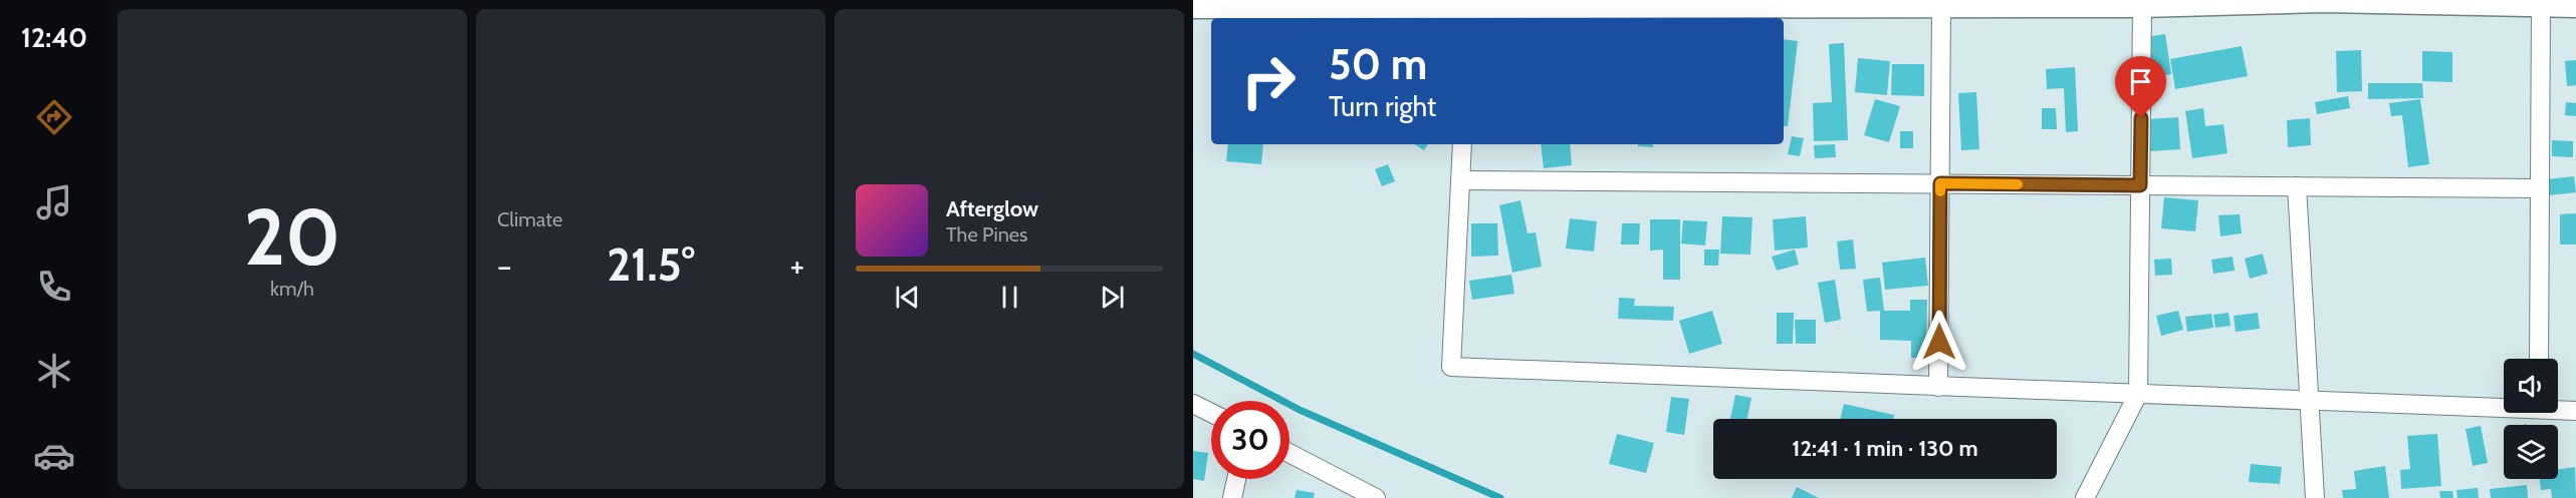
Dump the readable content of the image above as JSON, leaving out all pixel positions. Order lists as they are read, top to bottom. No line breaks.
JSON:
{"page":{"tabs":"12:40","tile":[["20","km/h"],"Climate"],"turn":["50 m","Turn right"],"song":["Afterglow","The Pines"],"heat":["−","21.5°","+"],"limit":"30","trip":"12:41 · 1 min · 130 m"}}
